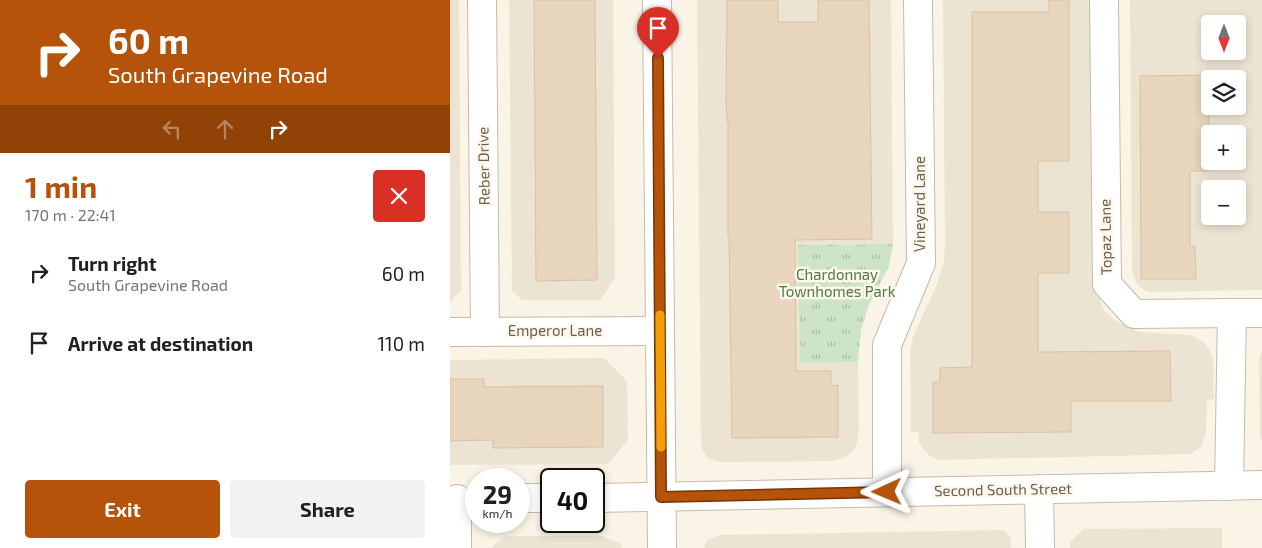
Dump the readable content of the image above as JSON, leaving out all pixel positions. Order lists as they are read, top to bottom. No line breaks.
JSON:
{"streets":{"street":["Reber Drive","Vineyard Lane","Topaz Lane","Emperor Lane","Second South Street"]},"crossings":[["Reber Drive","Emperor Lane"],["Vineyard Lane","Second South Street"]],"parks":["Chardonnay Townhomes Park"],"north":"bottom","page":{"turn":["60 m","South Grapevine Road"],"map_buttons":["+","−"],"heading":["1 min","170 m · 22:41"],"list":[{"name":"Turn right","note":"South Grapevine Road","value":"60 m"},{"name":"Arrive at destination","value":"110 m"}],"speed":"29 km/h","limit":"40","buttons":["Exit","Share"]}}
